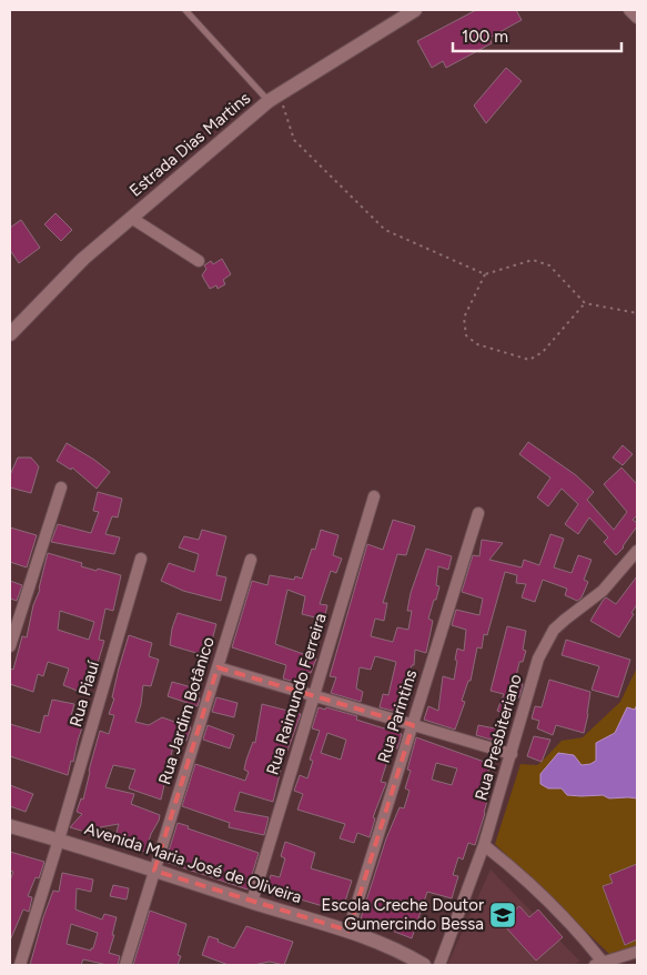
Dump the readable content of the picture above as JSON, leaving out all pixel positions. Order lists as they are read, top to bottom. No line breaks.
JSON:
{"streets":{"street":["Estrada Dias Martins","Rua Piauí","Rua Raimundo Ferreira","Rua Jardim Botânico","Rua Parintins","Rua Presbiteriano","Avenida Maria José de Oliveira"]},"crossings":[["Rua Piauí","Avenida Maria José de Oliveira"],["Rua Raimundo Ferreira","Avenida Maria José de Oliveira"],["Rua Jardim Botânico","Avenida Maria José de Oliveira"],["Rua Parintins","Avenida Maria José de Oliveira"]],"places":{"school or university":["Escola Creche Doutor Gumercindo Bessa"]},"scale_bar":"100 m"}
